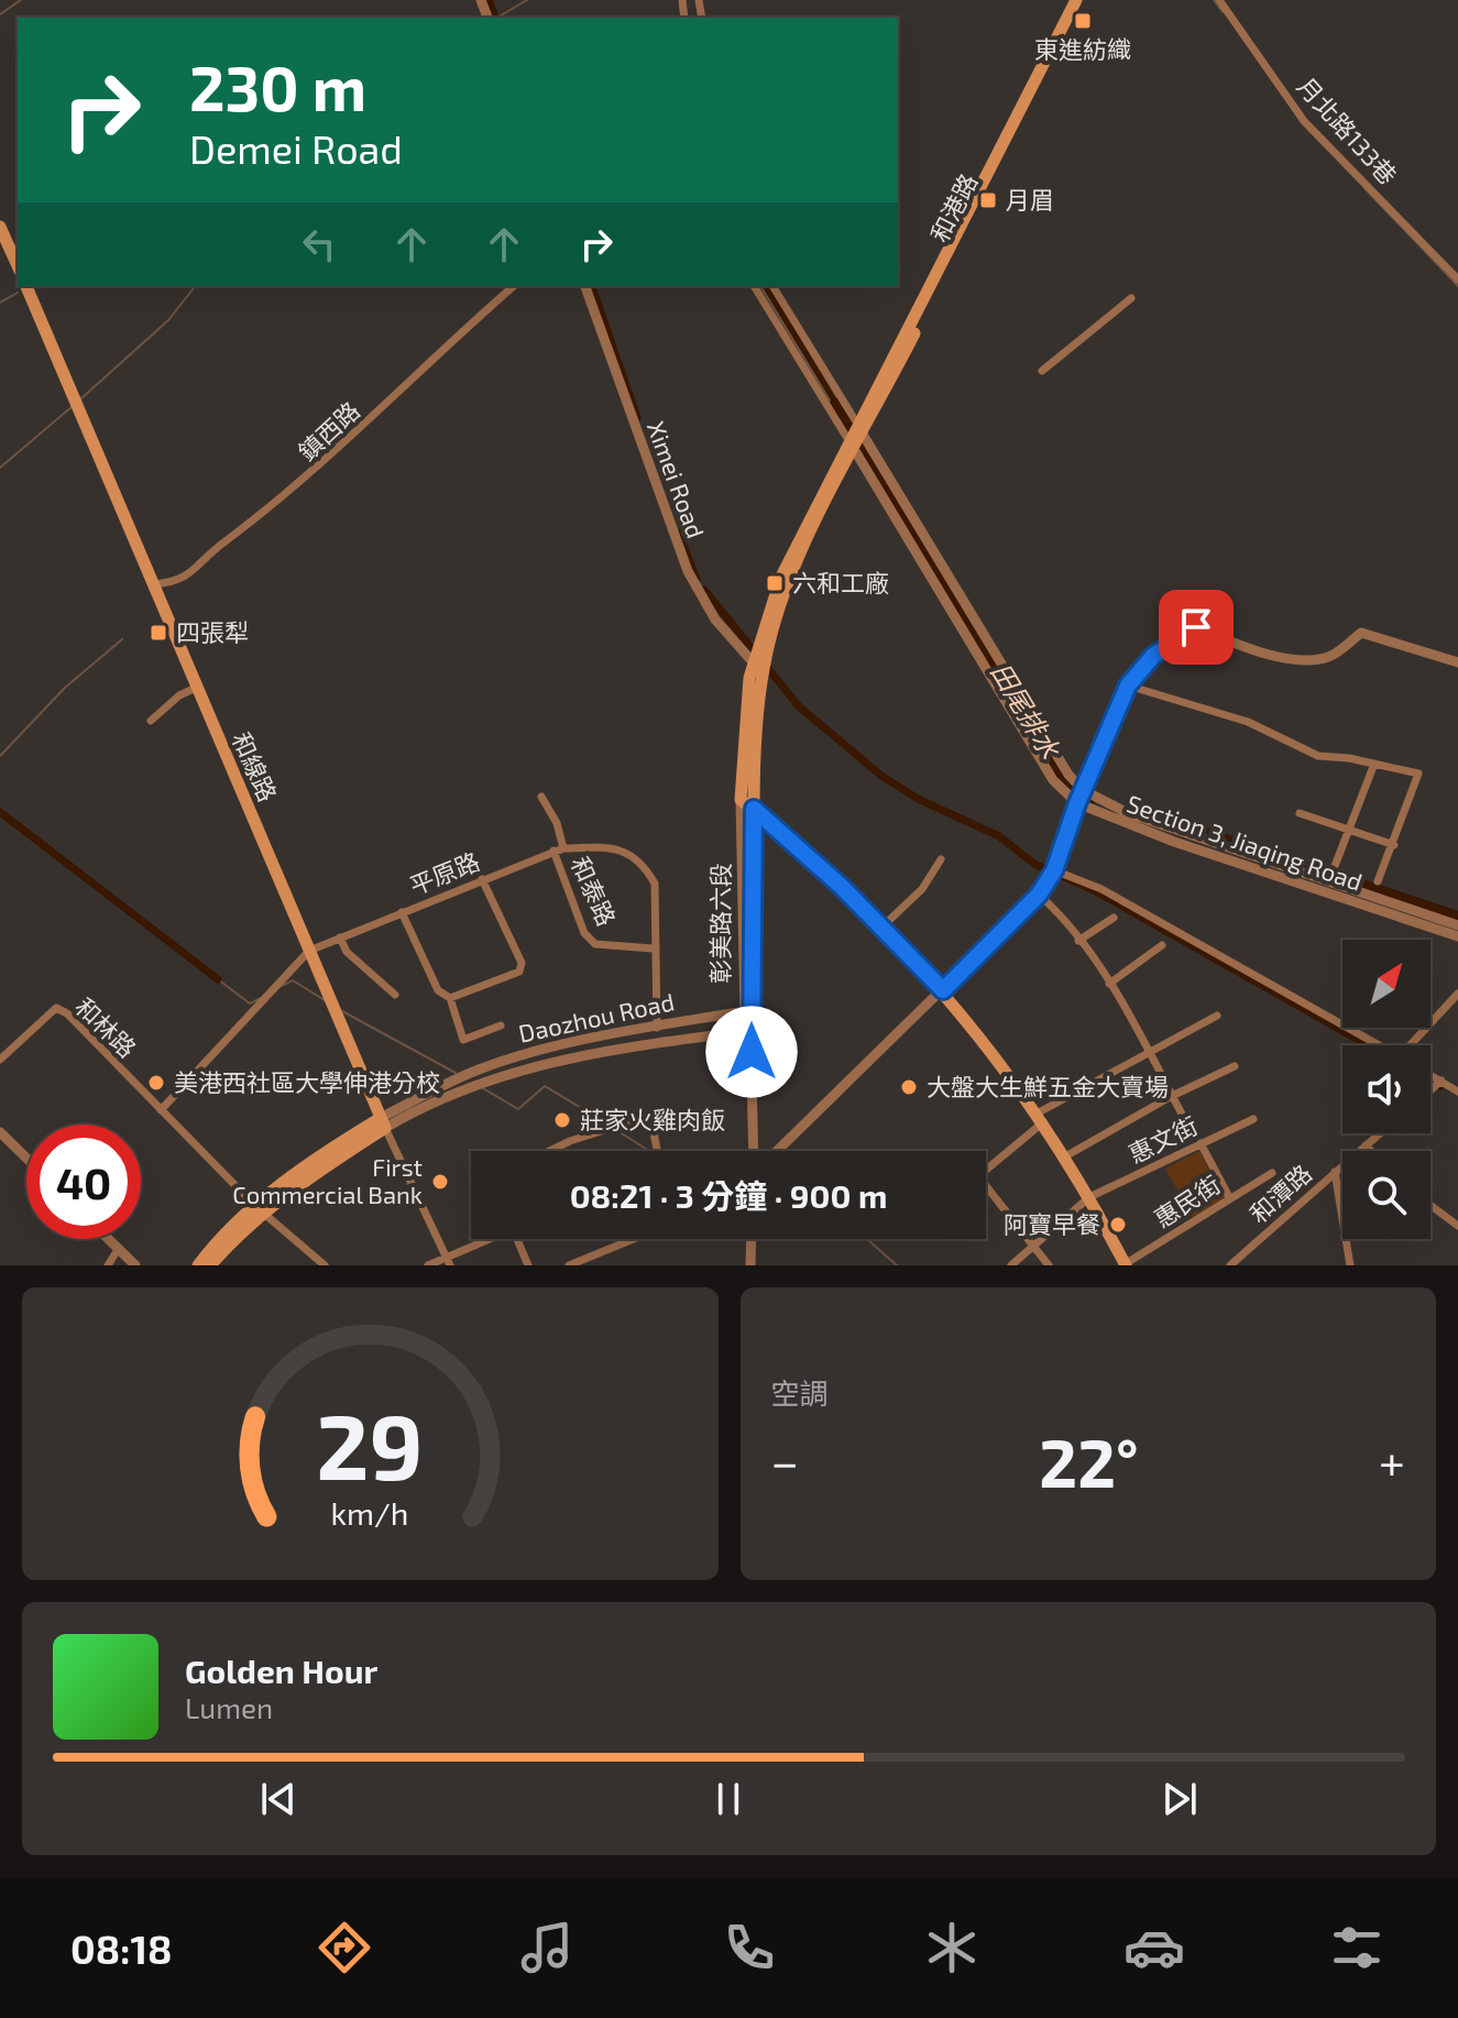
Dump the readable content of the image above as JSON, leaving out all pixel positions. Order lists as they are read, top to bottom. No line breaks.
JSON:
{"streets":{"main road":["和港路","和線路","彰美路六段","Daozhou Road"],"street":["月北路133巷","鎮西路","Ximei Road","Section 3, Jiaqing Road","平原路","和泰路","和林路","惠文街","和潭路","惠民街"]},"crossings":[["和港路","Ximei Road"],["和港路","Section 3, Jiaqing Road"],["和港路","彰美路六段"],["鎮西路","和線路"],["Ximei Road","彰美路六段"],["和線路","平原路"],["和線路","Daozhou Road"],["平原路","和泰路"],["平原路","Daozhou Road"],["平原路","和林路"],["彰美路六段","Daozhou Road"],["Daozhou Road","和林路"]],"water":["田尾排水"],"places":{"transit":["東進紡織","月眉","六和工廠","四張犁"],"other":["美港西社區大學伸港分校","大盤大生鮮五金大賣場","莊家火雞肉飯","First Commercial Bank","阿寶早餐"]},"north":"top right","page":{"turn":["230 m","Demei Road"],"limit":"40","trip":"08:21 · 3 分鐘 · 900 m","tile":"空調","heat":["−","22°","+"],"song":["Golden Hour","Lumen"],"tabs":"08:18","gauge":["29","km/h"]}}
